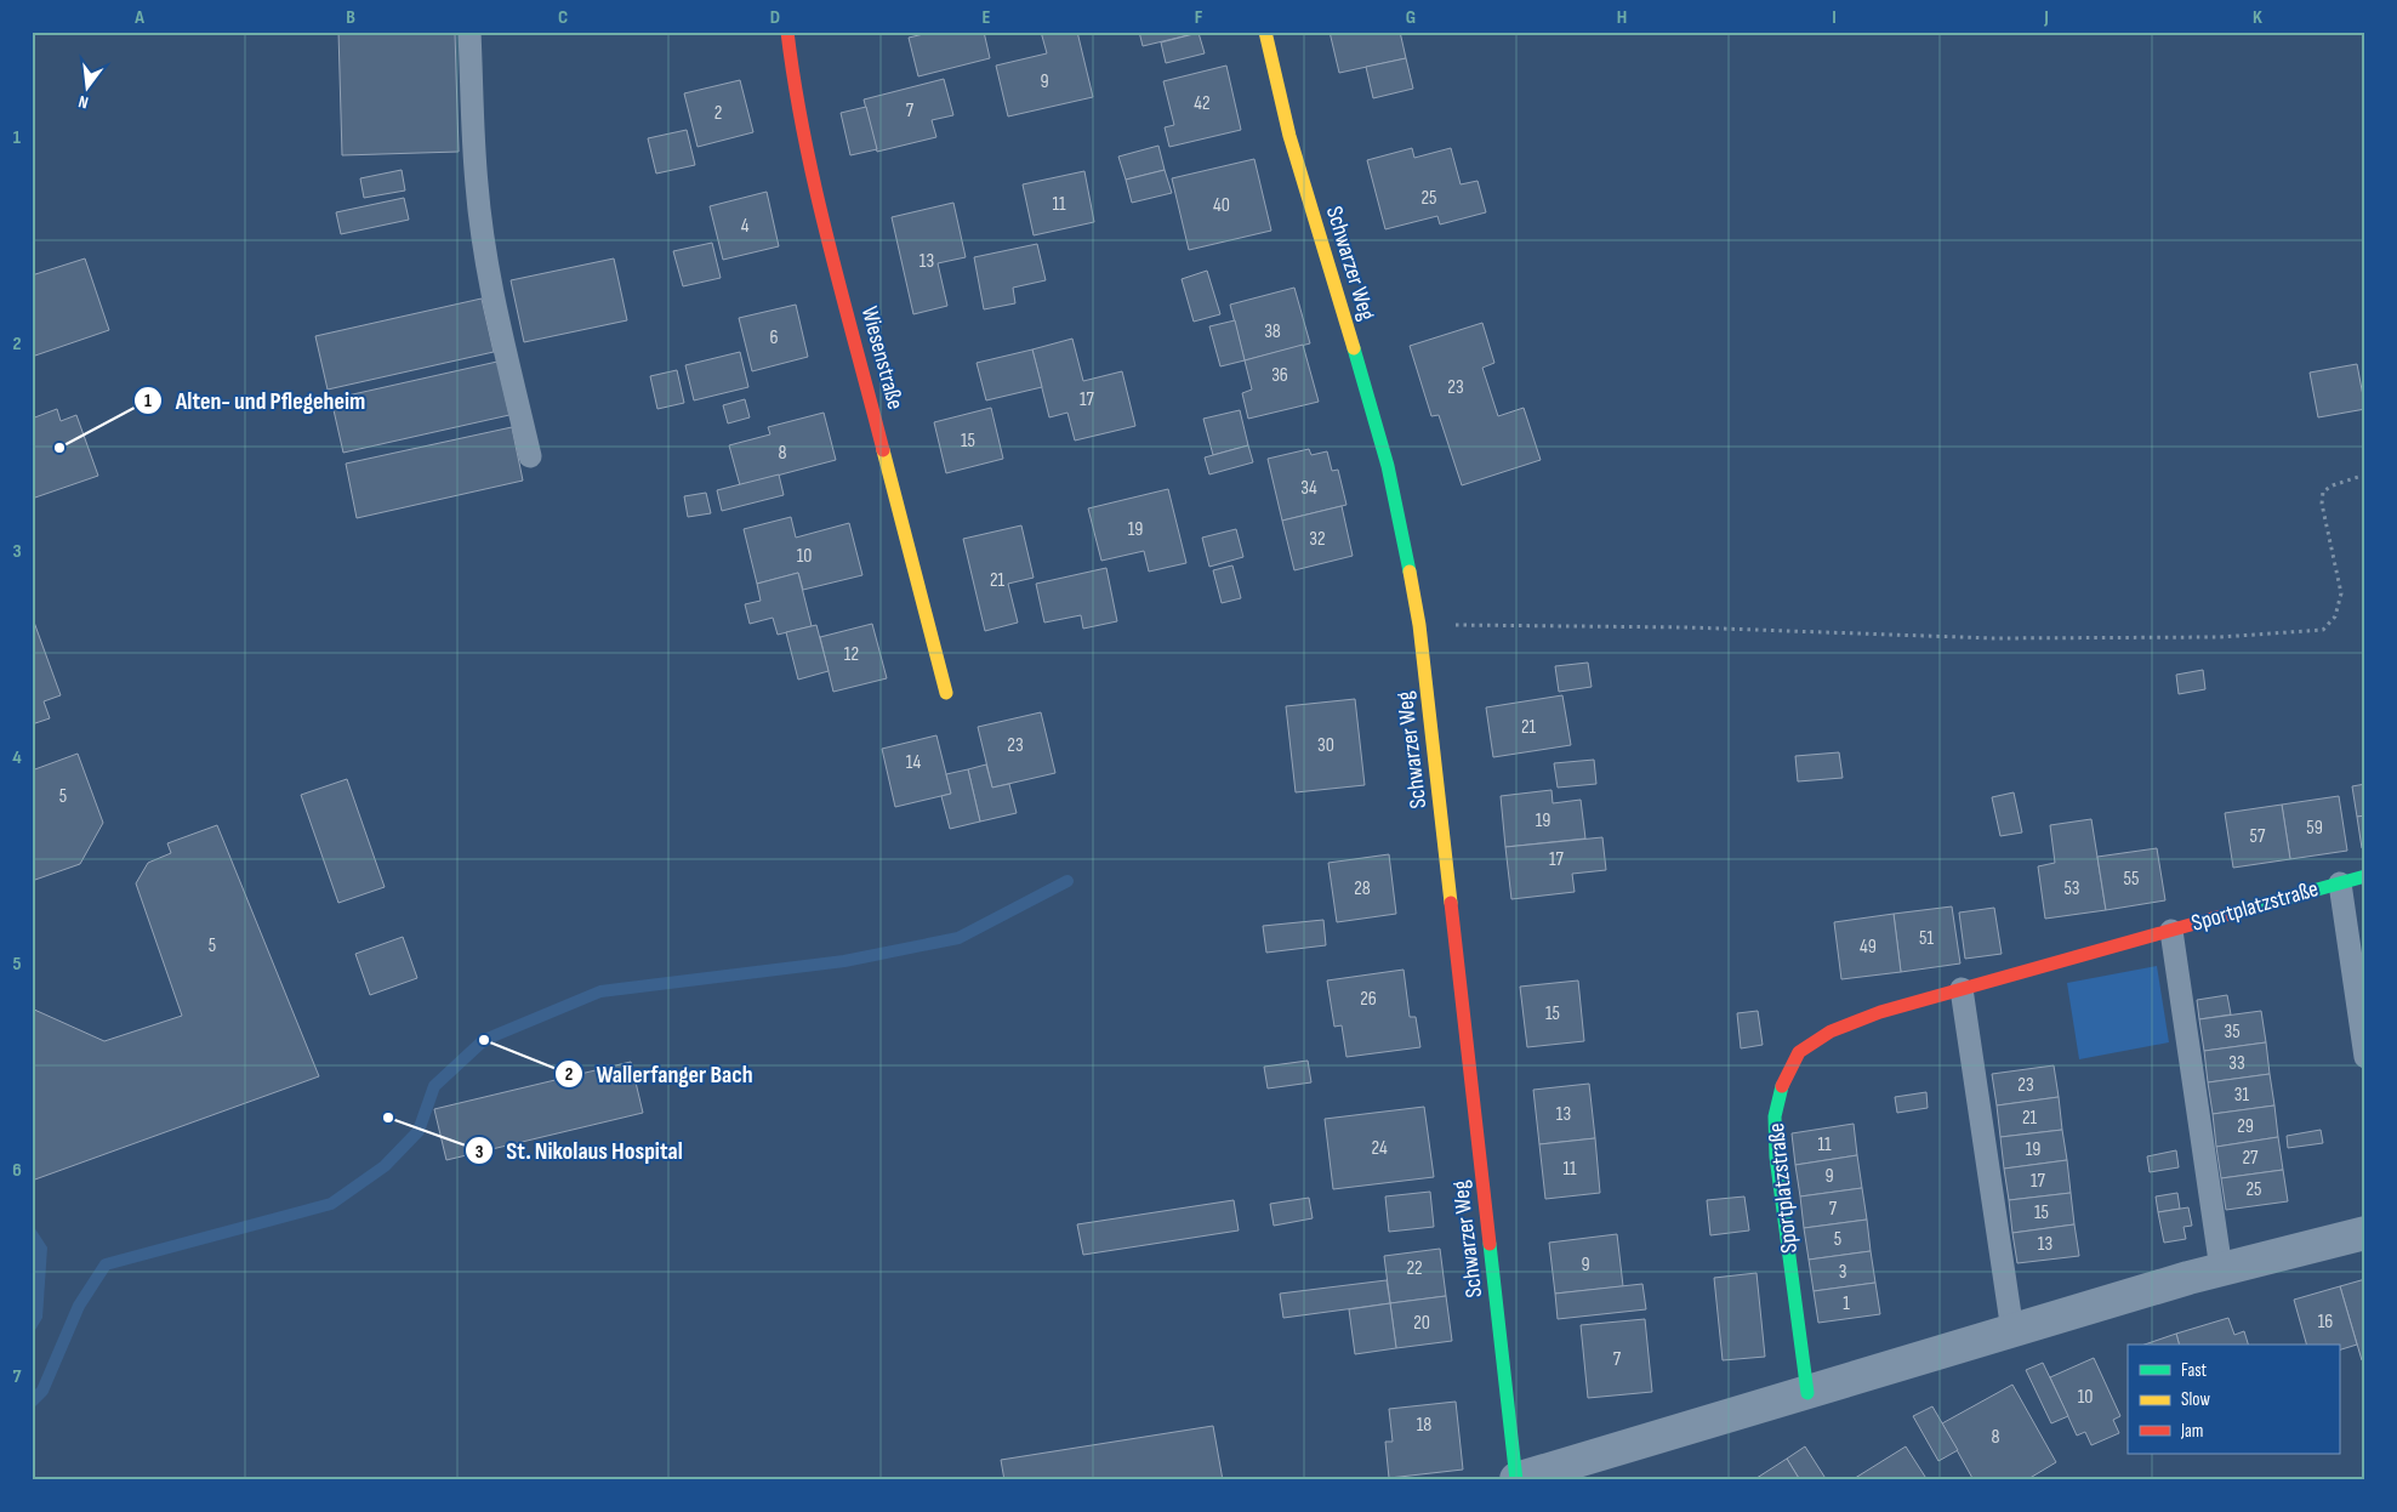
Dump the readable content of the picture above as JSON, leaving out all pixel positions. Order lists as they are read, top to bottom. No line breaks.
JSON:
{"streets":{"street":["Schwarzer Weg","Wiesenstraße","Sportplatzstraße"]},"places":["Alten- und Pflegeheim","Wallerfanger Bach","St. Nikolaus Hospital"],"house_numbers":["9","42","7","2","25","11","40","4","13","38","6","36","23","17","15","8","34","19","32","10","21","12","21","23","30","14","5","19","59","57","17","55","28","53","51","5","49","26","15","35","33","23","31","13","21","29","11","24","19","27","11","9","17","25","7","15","5","13","9","22","3","1","16","20","7","10","18","8"],"legend":["Fast","Slow","Jam"],"north":"bottom","grid":{"columns":["A","B","C","D","E","F","G","H","I","J","K"],"rows":["1","2","3","4","5","6","7"]}}
